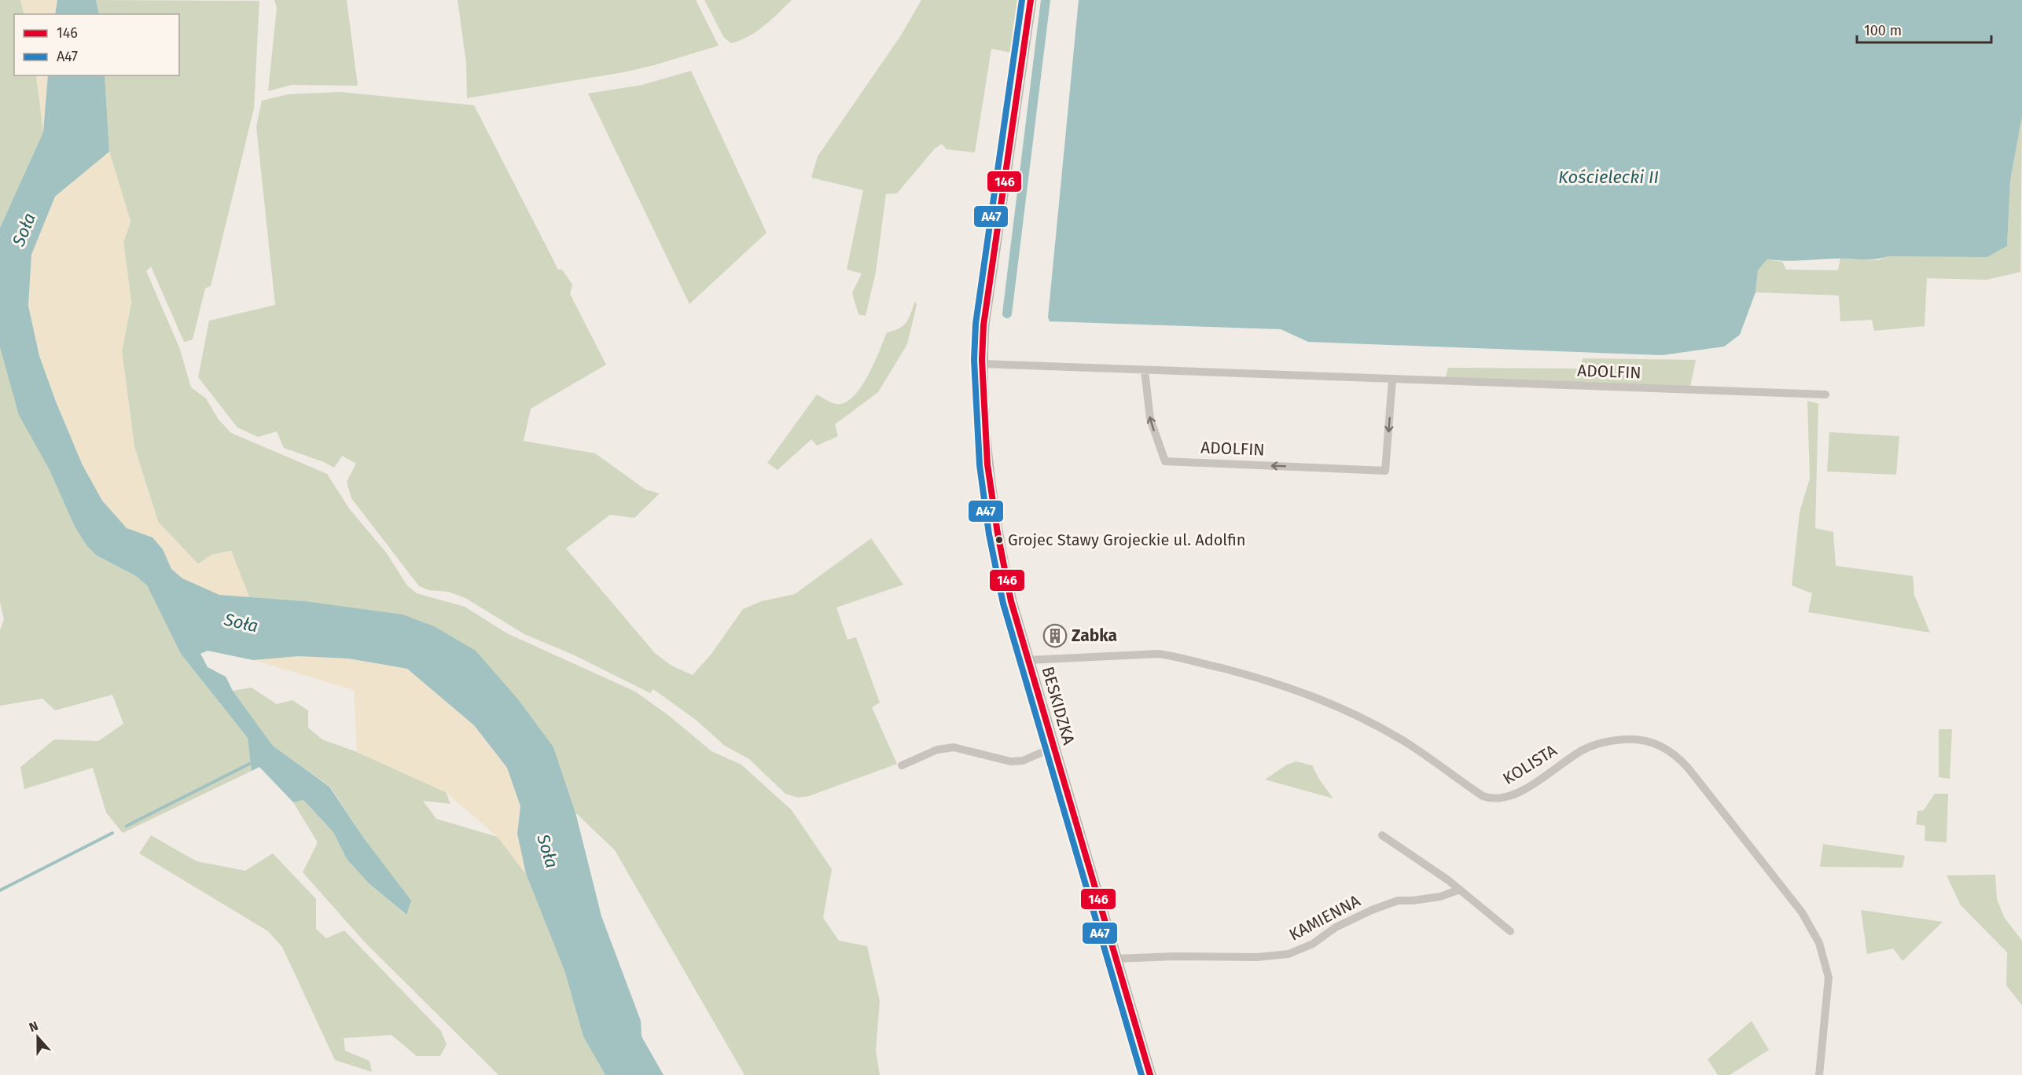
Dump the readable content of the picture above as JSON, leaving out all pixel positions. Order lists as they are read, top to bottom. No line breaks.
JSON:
{"streets":{"main road":["BESKIDZKA"],"street":["ADOLFIN","KOLISTA","KAMIENNA"]},"crossings":[["ADOLFIN","BESKIDZKA"],["BESKIDZKA","KOLISTA"],["BESKIDZKA","KAMIENNA"]],"water":["Kościelecki II","Soła"],"places":{"other":["Grojec Stawy Grojeckie ul. Adolfin"],"building":["Zabka"]},"lines":["transit line 146","transit line A47"],"legend":["146","A47"],"scale_bar":"100 m","north":"top"}
